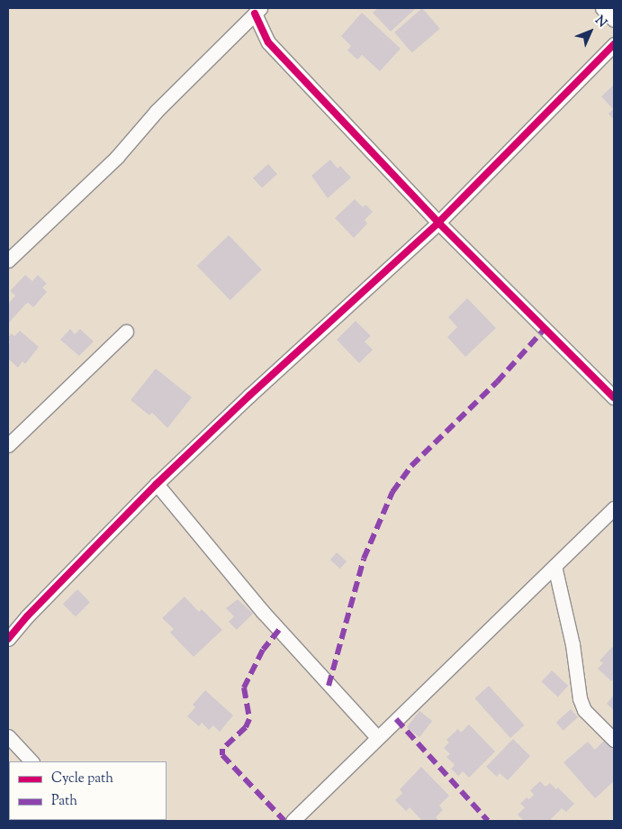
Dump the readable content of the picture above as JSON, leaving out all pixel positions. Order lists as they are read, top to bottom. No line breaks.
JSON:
{"legend":["Cycle path","Path"],"north":"top right"}
